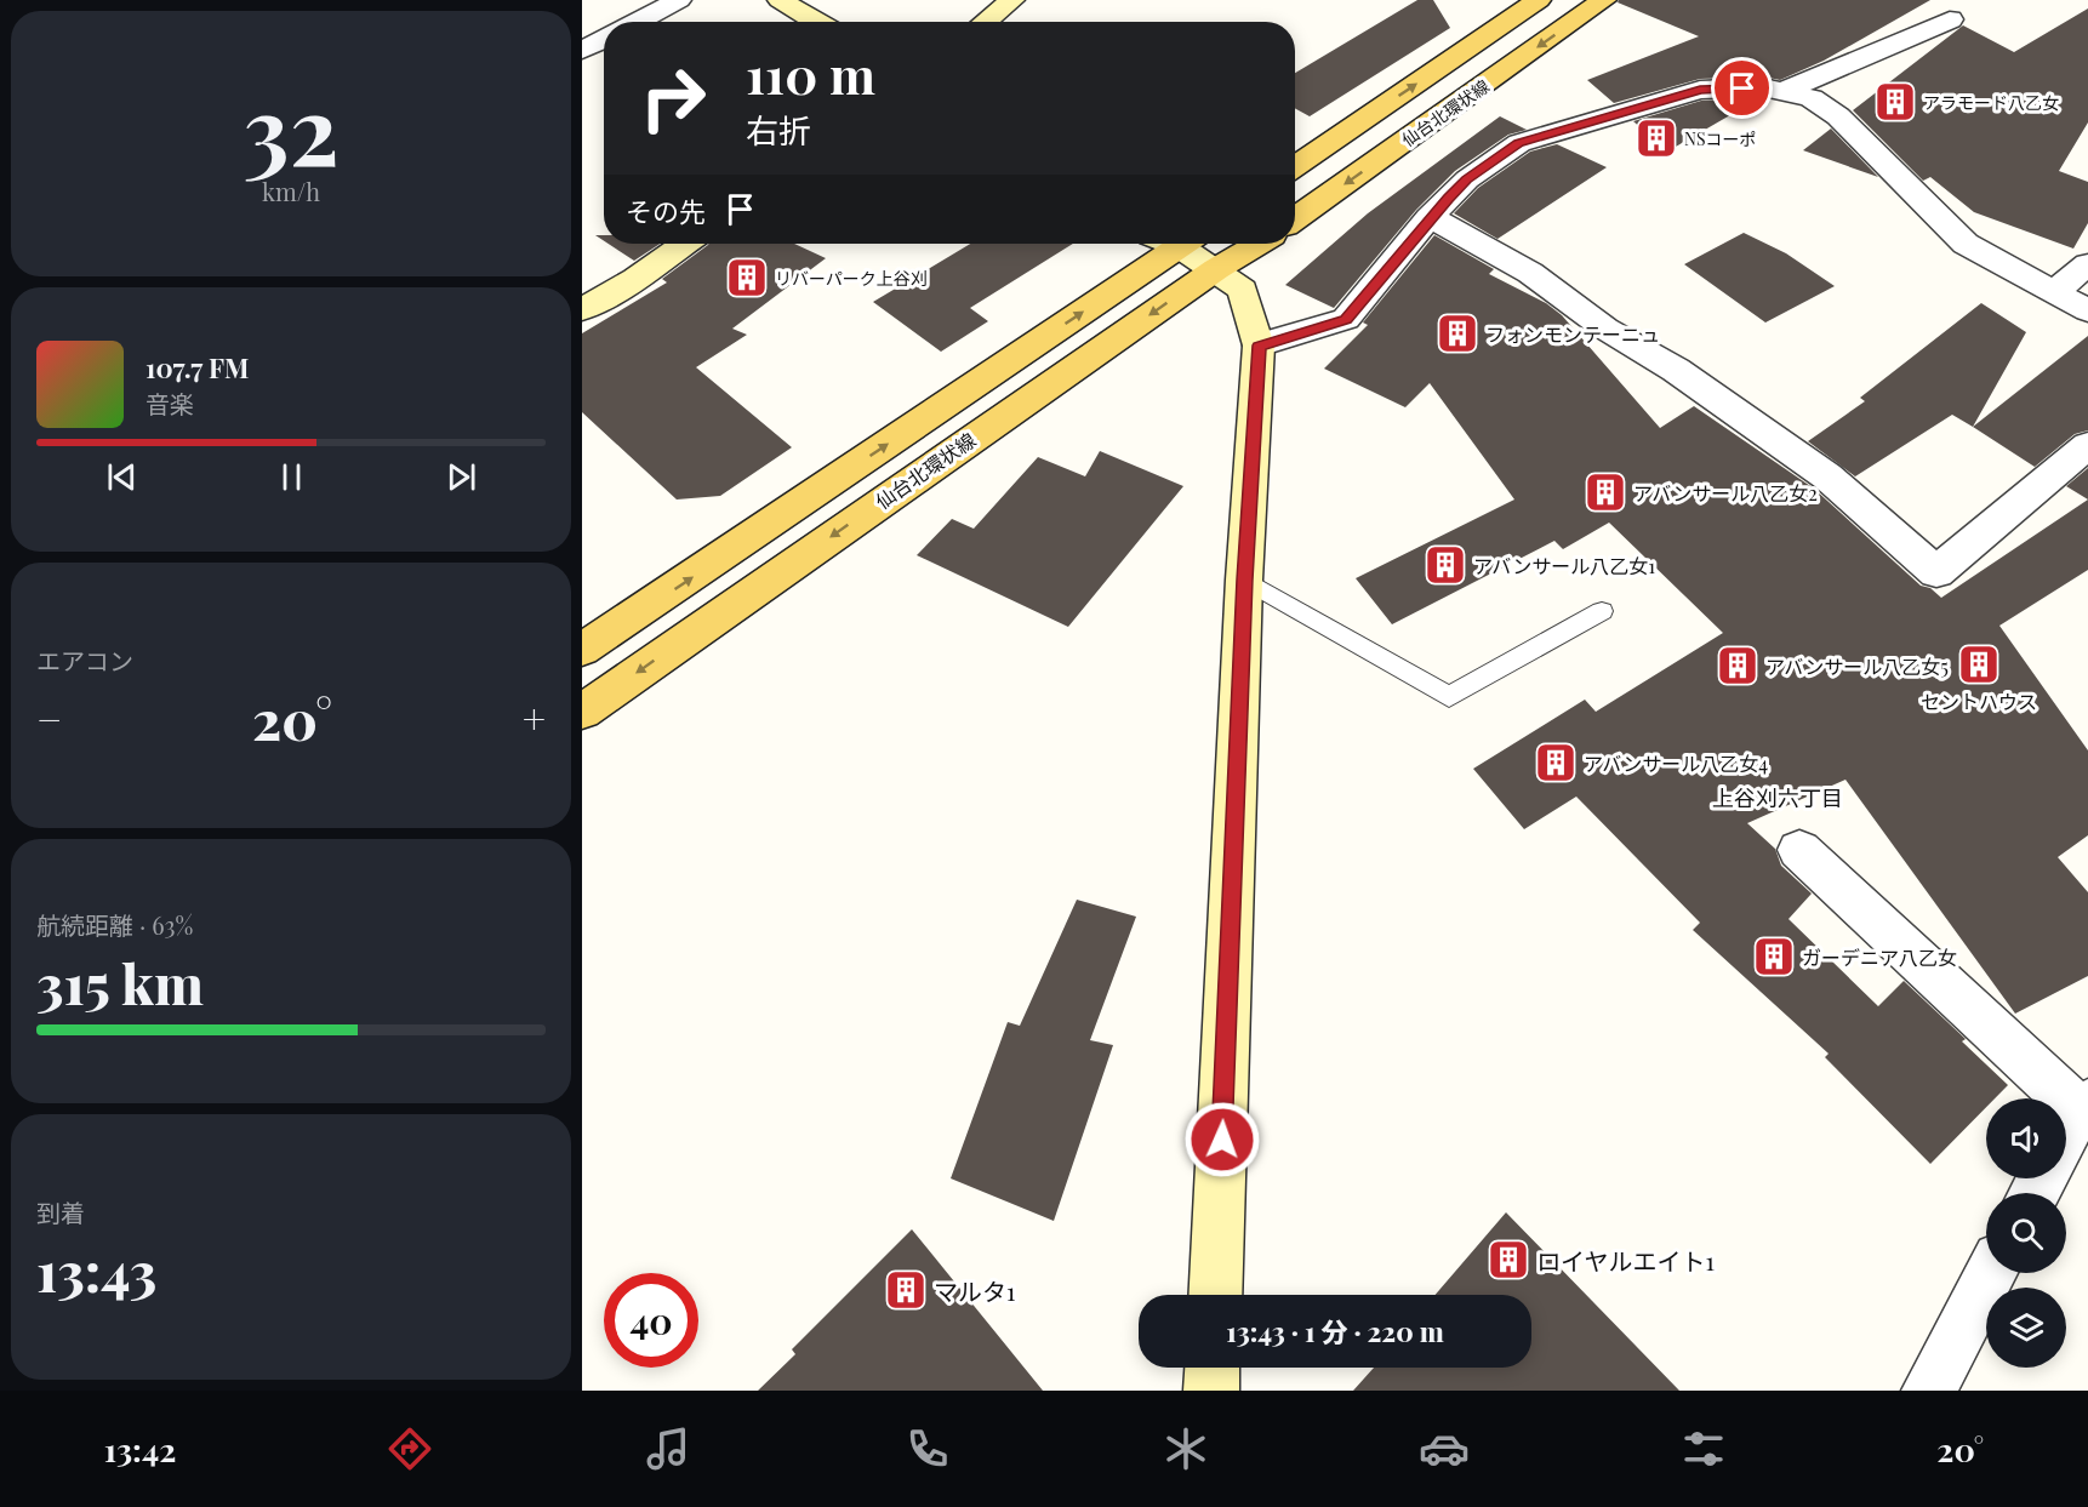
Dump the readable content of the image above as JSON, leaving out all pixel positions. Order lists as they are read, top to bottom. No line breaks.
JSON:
{"streets":{"main road":["仙台北環状線"]},"districts":["上谷刈六丁目"],"places":{"building":["アラモード八乙女","NSコーポ","リバーパーク上谷刈","フォンモンテーニュ","アバンサール八乙女2","アバンサール八乙女1","セントハウス","アバンサール八乙女5","アバンサール八乙女4","ガーデニア八乙女","ロイヤルエイト1","マルタ1"]},"page":{"tile":[["32","km/h"],"エアコン",["航続距離 · 63%","315 km"],["到着","13:43"]],"turn":["110 m","右折"],"then":"その先","song":["107.7 FM","音楽"],"heat":["−","20°","+"],"limit":"40","trip":"13:43 · 1 分 · 220 m","tabs":["13:42","20°"]}}
